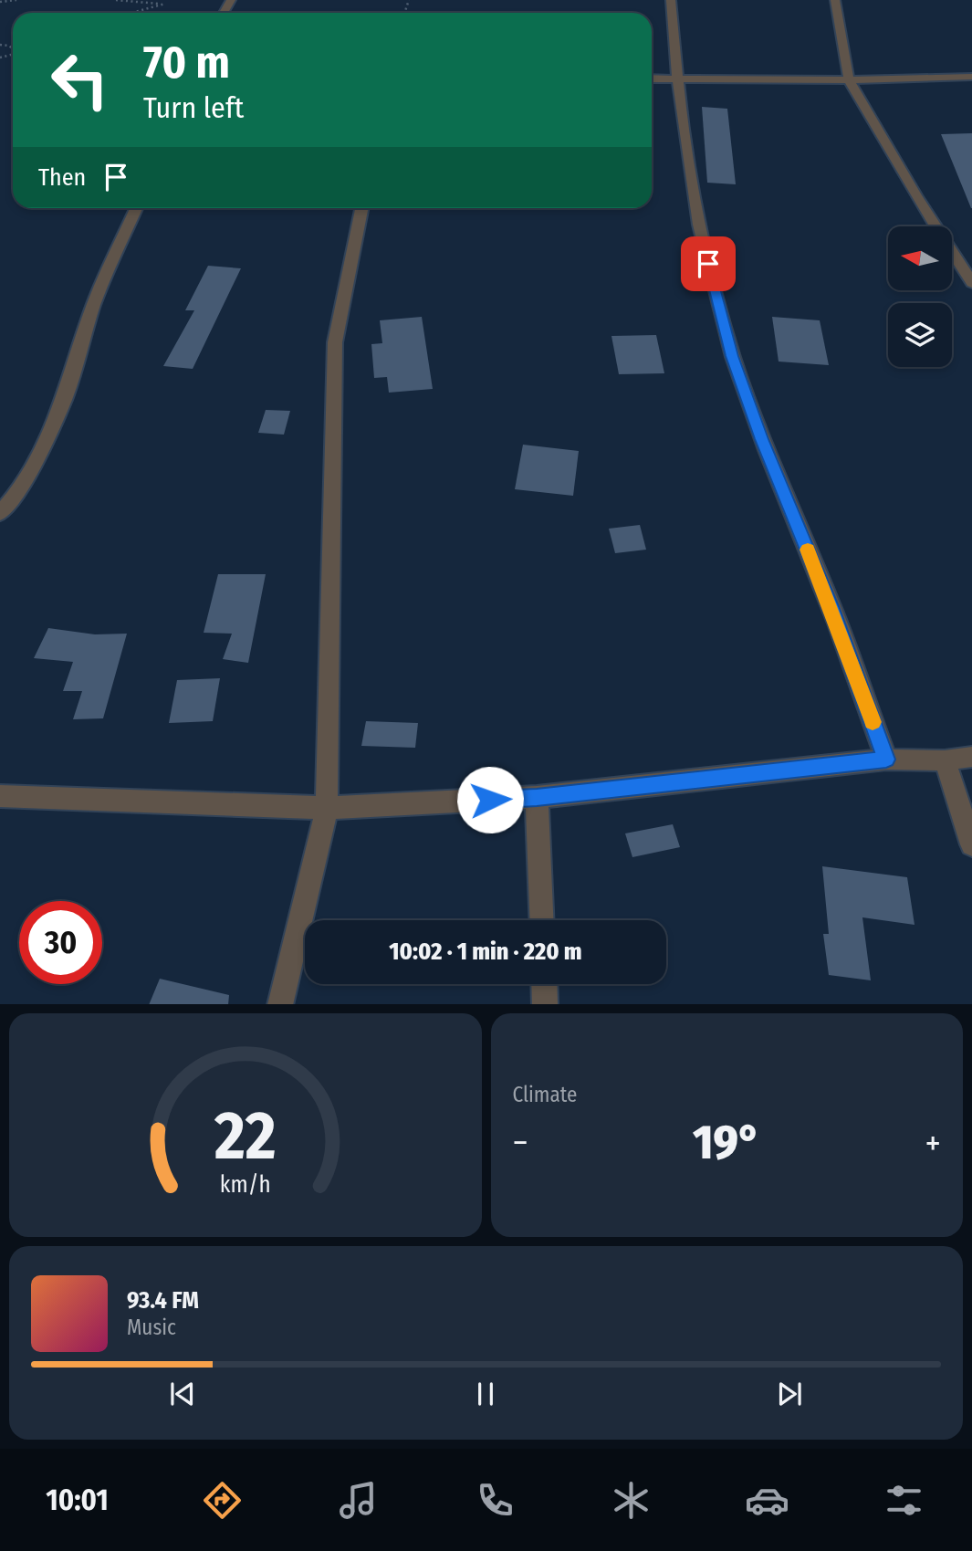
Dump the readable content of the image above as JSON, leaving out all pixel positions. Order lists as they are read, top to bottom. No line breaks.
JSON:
{"north":"left","page":{"turn":["70 m","Turn left"],"then":"Then","limit":"30","trip":"10:02 · 1 min · 220 m","tile":"Climate","heat":["−","19°","+"],"song":["93.4 FM","Music"],"tabs":"10:01","gauge":["22","km/h"]}}
